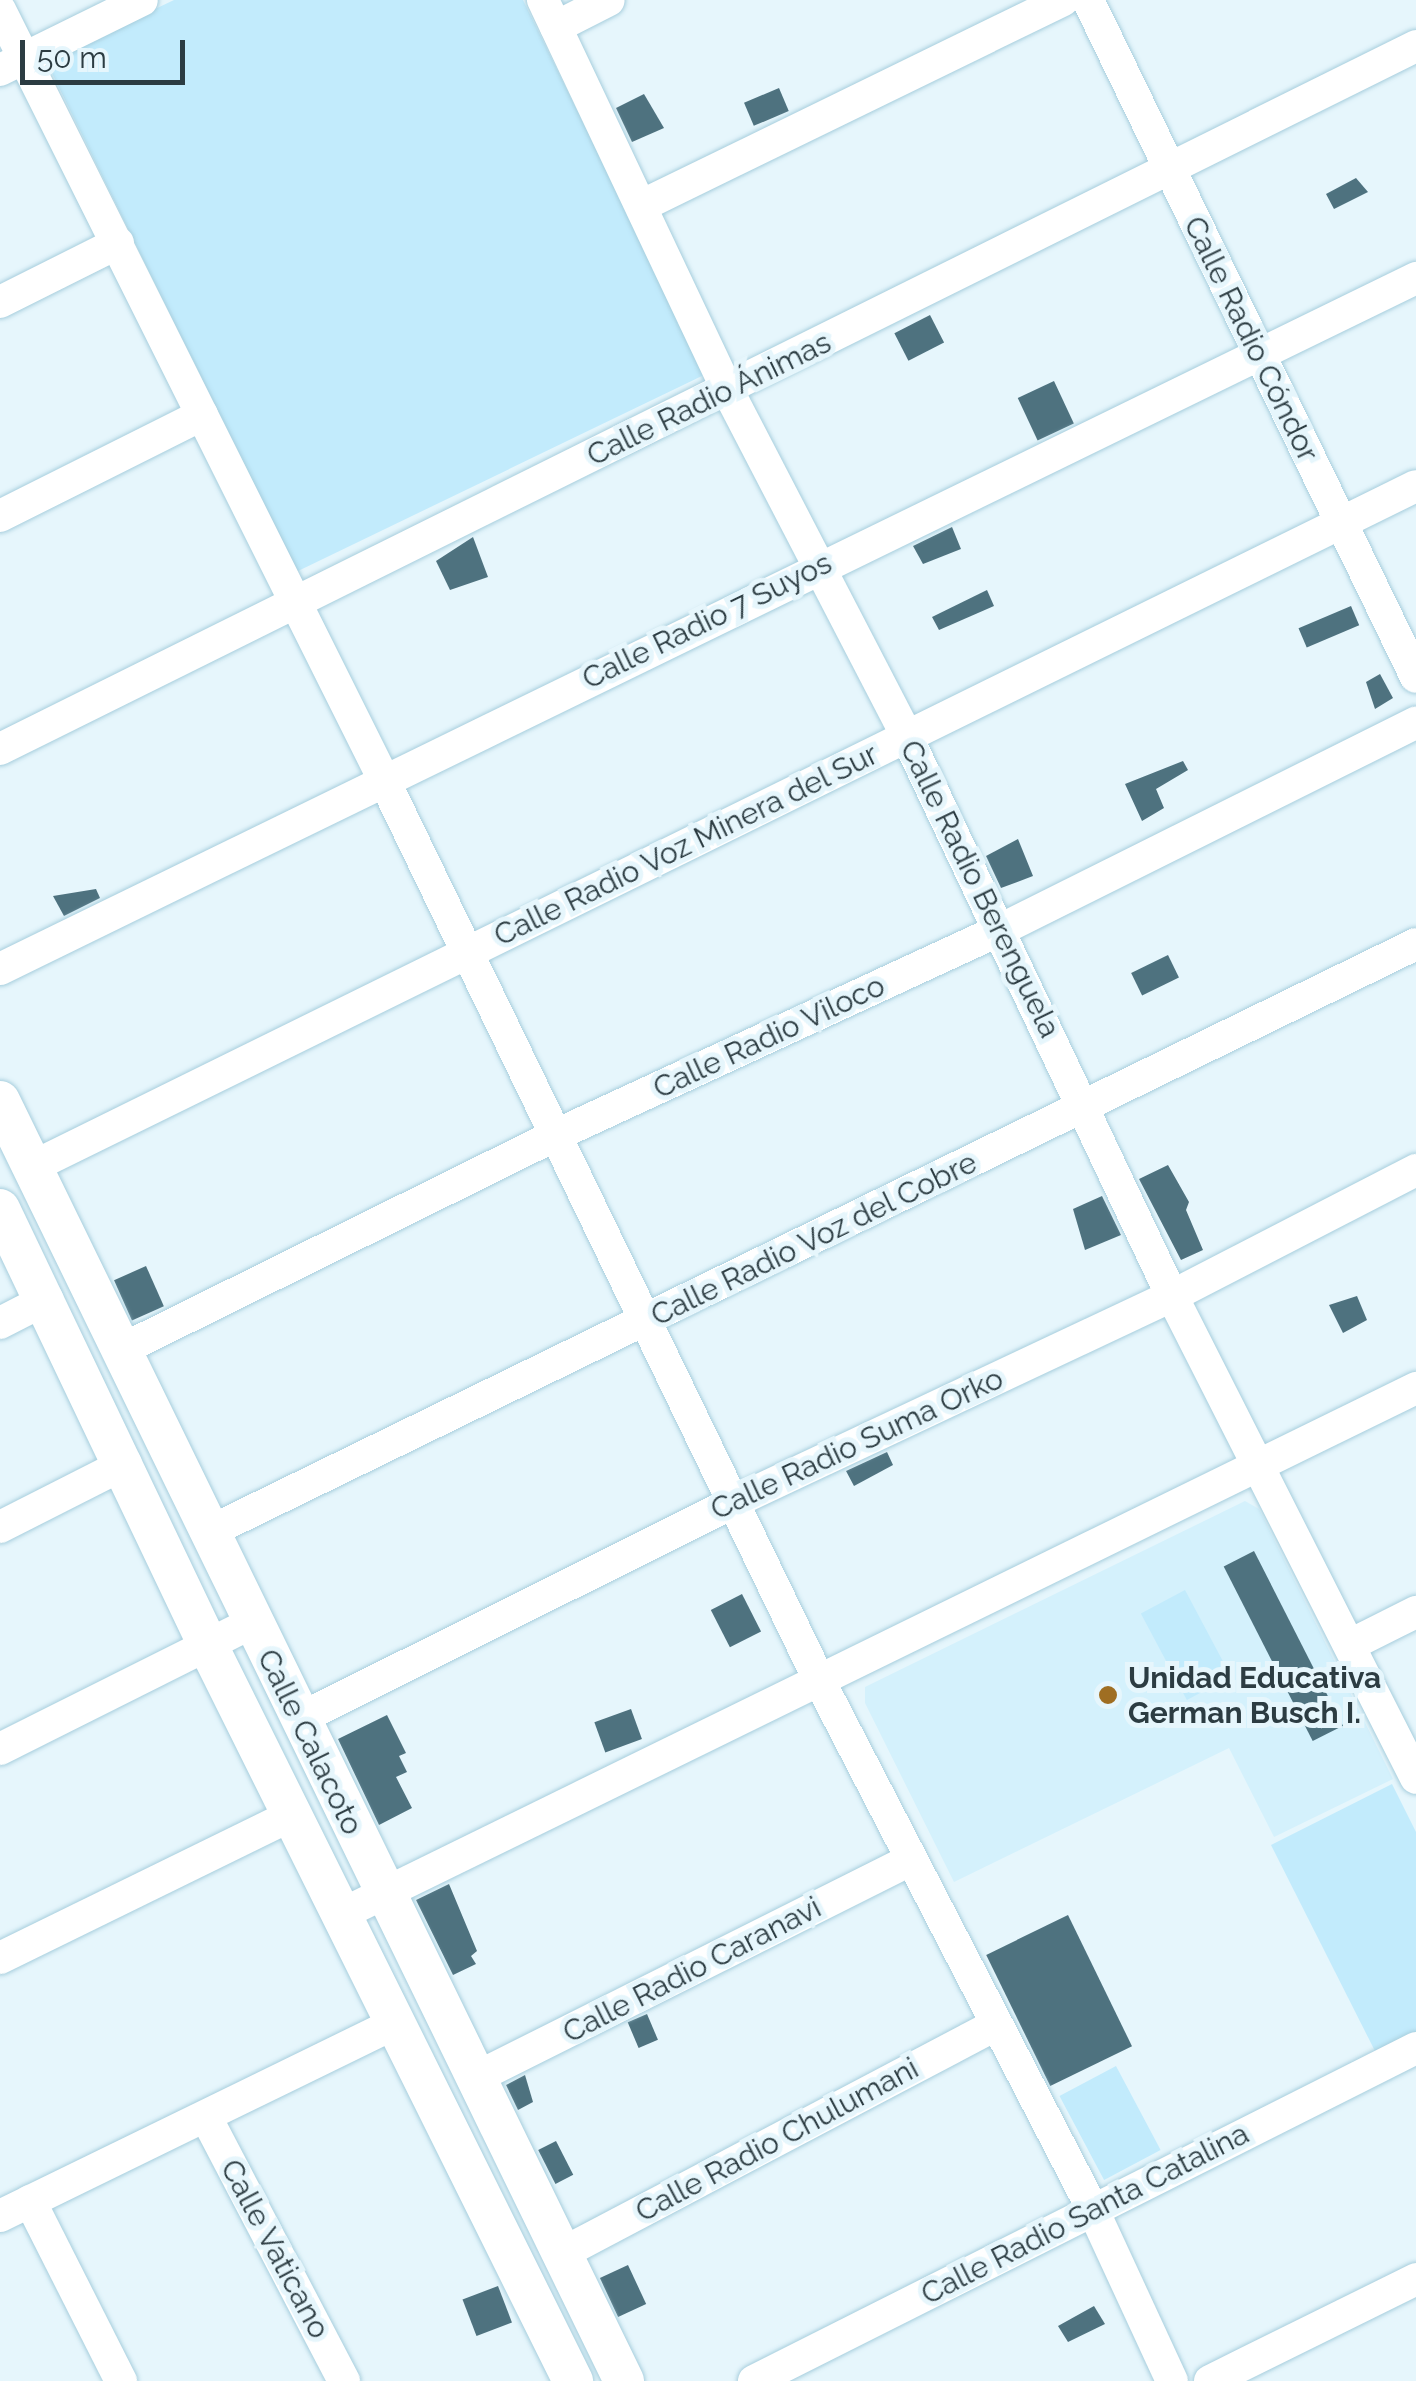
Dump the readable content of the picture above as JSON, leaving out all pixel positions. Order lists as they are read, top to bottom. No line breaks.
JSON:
{"streets":{"main road":["Calle Calacoto"],"street":["Calle Radio Cóndor","Calle Radio Ánimas","Calle Radio 7 Suyos","Calle Radio Voz Minera del Sur","Calle Radio Berenguela","Calle Radio Viloco","Calle Radio Voz del Cobre","Calle Radio Suma Orko","Calle Radio Caranavi","Calle Radio Chulumani","Calle Radio Santa Catalina","Calle Vaticano"]},"crossings":[["Calle Radio Cóndor","Calle Radio Ánimas"],["Calle Radio Cóndor","Calle Radio 7 Suyos"],["Calle Radio Cóndor","Calle Radio Voz Minera del Sur"],["Calle Radio Ánimas","Calle Radio Berenguela"],["Calle Radio 7 Suyos","Calle Radio Berenguela"],["Calle Radio Voz Minera del Sur","Calle Radio Berenguela"],["Calle Radio Voz Minera del Sur","Calle Calacoto"],["Calle Radio Berenguela","Calle Radio Viloco"],["Calle Radio Berenguela","Calle Radio Voz del Cobre"],["Calle Radio Berenguela","Calle Radio Suma Orko"],["Calle Radio Viloco","Calle Calacoto"],["Calle Radio Voz del Cobre","Calle Calacoto"],["Calle Radio Suma Orko","Calle Calacoto"],["Calle Calacoto","Calle Radio Caranavi"],["Calle Calacoto","Calle Radio Chulumani"]],"places":["Unidad Educativa German Busch I."],"scale_bar":"50 m"}
